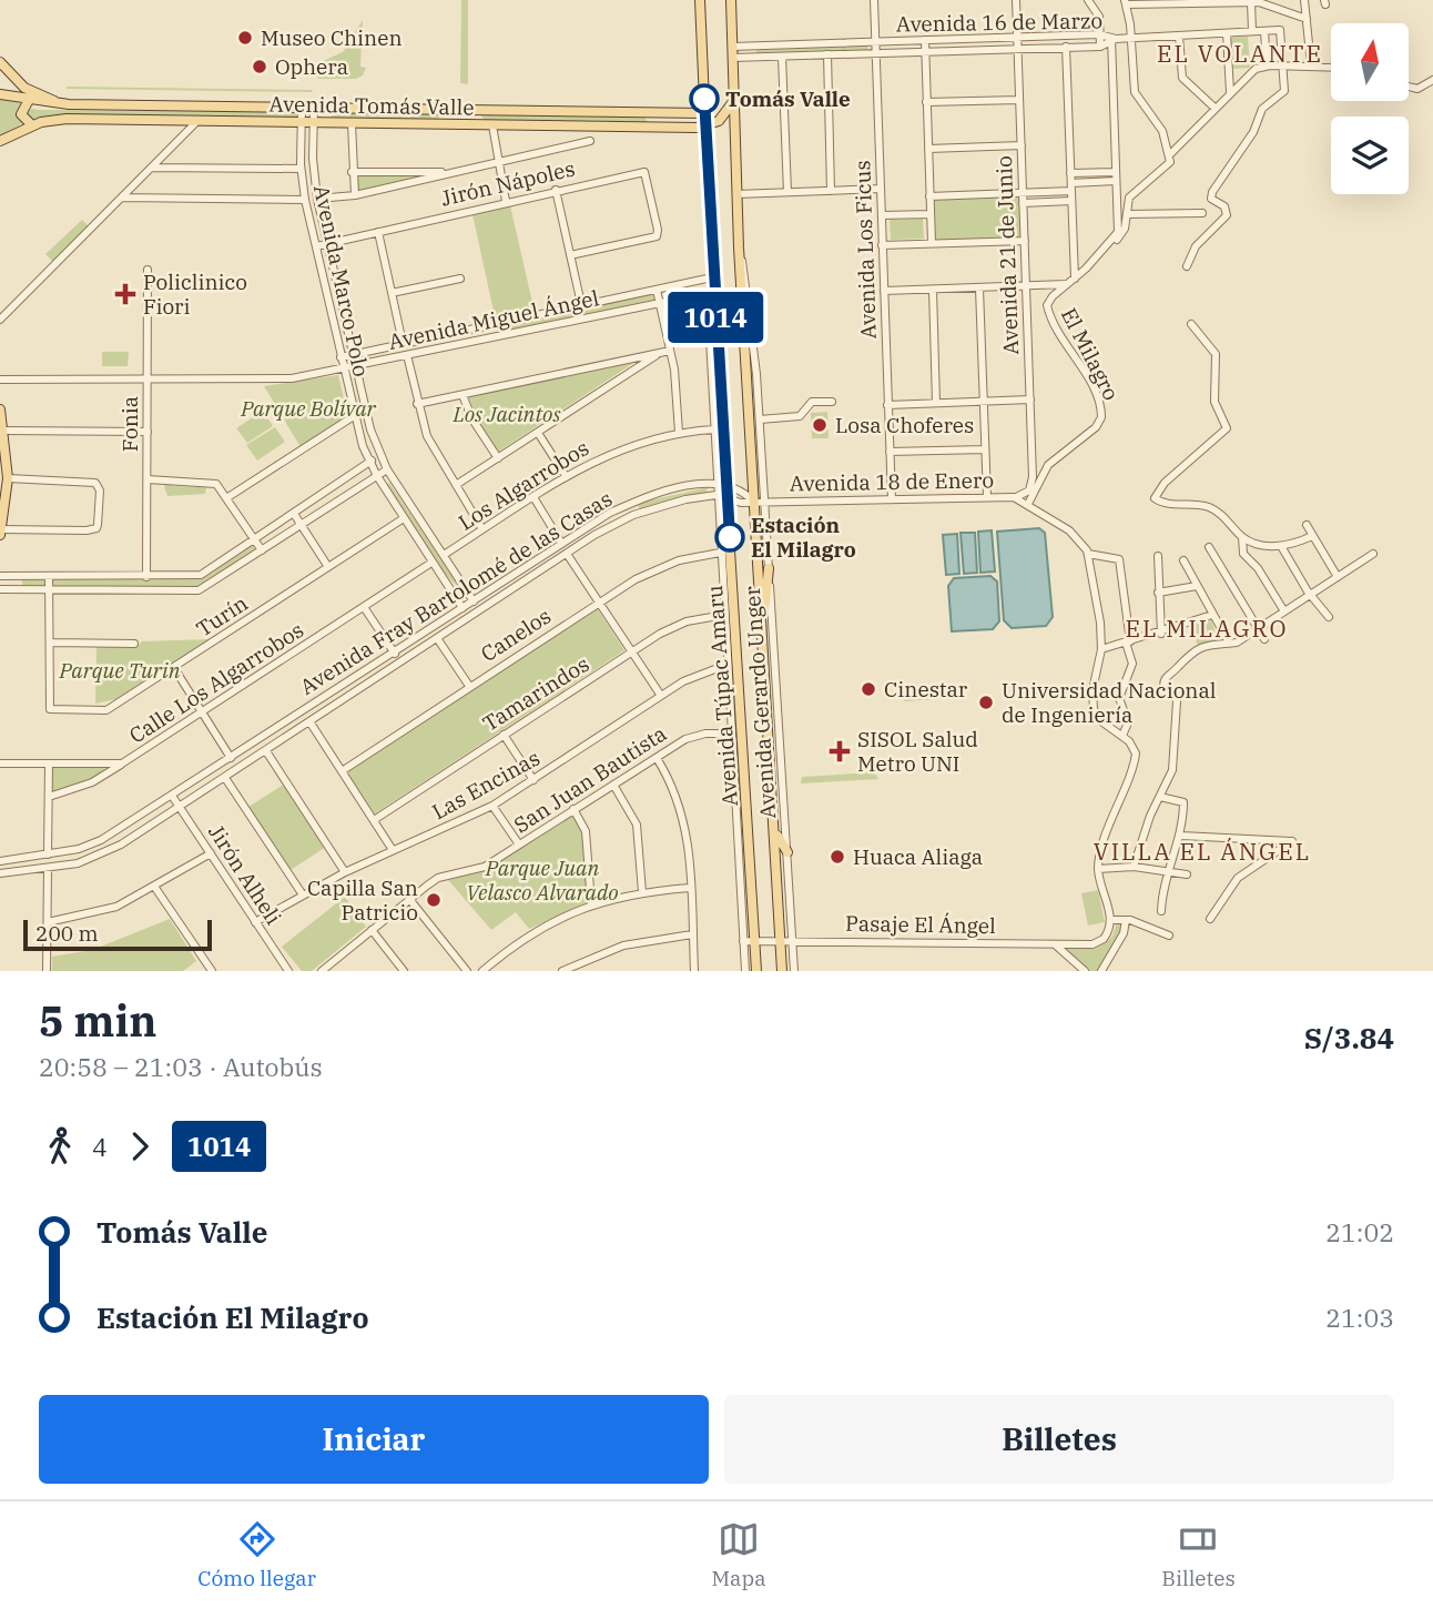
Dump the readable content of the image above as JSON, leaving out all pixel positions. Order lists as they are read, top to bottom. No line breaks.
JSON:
{"streets":{"main road":["Avenida Tomás Valle","Avenida Túpac Amaru"],"street":["Avenida 16 de Marzo","Jirón Nápoles","Avenida Los Ficus","Avenida 21 de Junio","Avenida Marco Polo","Avenida Miguel Ángel","El Milagro","Fonia","Avenida 18 de Enero","Los Algarrobos","Avenida Fray Bartolomé de las Casas","Turín","Canelos","Calle Los Algarrobos","Tamarindos","Avenida Gerardo Unger","San Juan Bautista","Las Encinas","Jirón Alheli","Pasaje El Ángel"]},"crossings":[["Avenida 16 de Marzo","Avenida Los Ficus"],["Avenida 16 de Marzo","Avenida 21 de Junio"],["Avenida 16 de Marzo","Avenida Túpac Amaru"],["Avenida Tomás Valle","Avenida Marco Polo"],["Avenida Tomás Valle","Avenida Túpac Amaru"],["Jirón Nápoles","Avenida Marco Polo"],["Avenida Los Ficus","Avenida 18 de Enero"],["Avenida 21 de Junio","Avenida 18 de Enero"],["Avenida Marco Polo","Avenida Miguel Ángel"],["Avenida Marco Polo","Los Algarrobos"],["Avenida Marco Polo","Avenida Fray Bartolomé de las Casas"],["Avenida Marco Polo","Turín"],["Avenida Marco Polo","Calle Los Algarrobos"],["Avenida Miguel Ángel","Fonia"],["Avenida Miguel Ángel","Avenida Túpac Amaru"],["Avenida Miguel Ángel","Avenida Gerardo Unger"],["El Milagro","Avenida 18 de Enero"],["Avenida 18 de Enero","Avenida Fray Bartolomé de las Casas"],["Avenida 18 de Enero","Avenida Túpac Amaru"],["Avenida 18 de Enero","Avenida Gerardo Unger"],["Los Algarrobos","Avenida Gerardo Unger"],["Avenida Fray Bartolomé de las Casas","Avenida Túpac Amaru"],["Avenida Fray Bartolomé de las Casas","Avenida Gerardo Unger"],["Avenida Fray Bartolomé de las Casas","Jirón Alheli"],["Canelos","Avenida Gerardo Unger"],["Tamarindos","Avenida Gerardo Unger"],["Avenida Túpac Amaru","Avenida Gerardo Unger"],["Avenida Túpac Amaru","Pasaje El Ángel"],["Avenida Gerardo Unger","San Juan Bautista"],["Avenida Gerardo Unger","Las Encinas"],["Avenida Gerardo Unger","Pasaje El Ángel"],["Las Encinas","Jirón Alheli"]],"districts":["EL VOLANTE","EL MILAGRO","VILLA EL ÁNGEL"],"parks":["Parque Bolívar","Los Jacintos","Parque Turin","Parque Juan Velasco Alvarado"],"places":{"other":["Museo Chinen","Ophera","Tomás Valle","Losa Choferes","Estación El Milagro","Cinestar","Universidad Nacional de Ingeniería","Huaca Aliaga","Capilla San Patricio"],"health":["Policlinico Fiori","SISOL Salud Metro UNI"]},"lines":["bus line 1014"],"scale_bar":"200 m","north":"top","page":{"on_map":"1014","scale":"200 m","heading":["5 min","20:58 – 21:03 · Autobús","S/3.84"],"legs":["4","1014"],"list":[{"name":"Tomás Valle","value":"21:02"},{"name":"Estación El Milagro","value":"21:03"}],"buttons":["Iniciar","Billetes"],"tabs":["Cómo llegar","Mapa","Billetes"]}}
